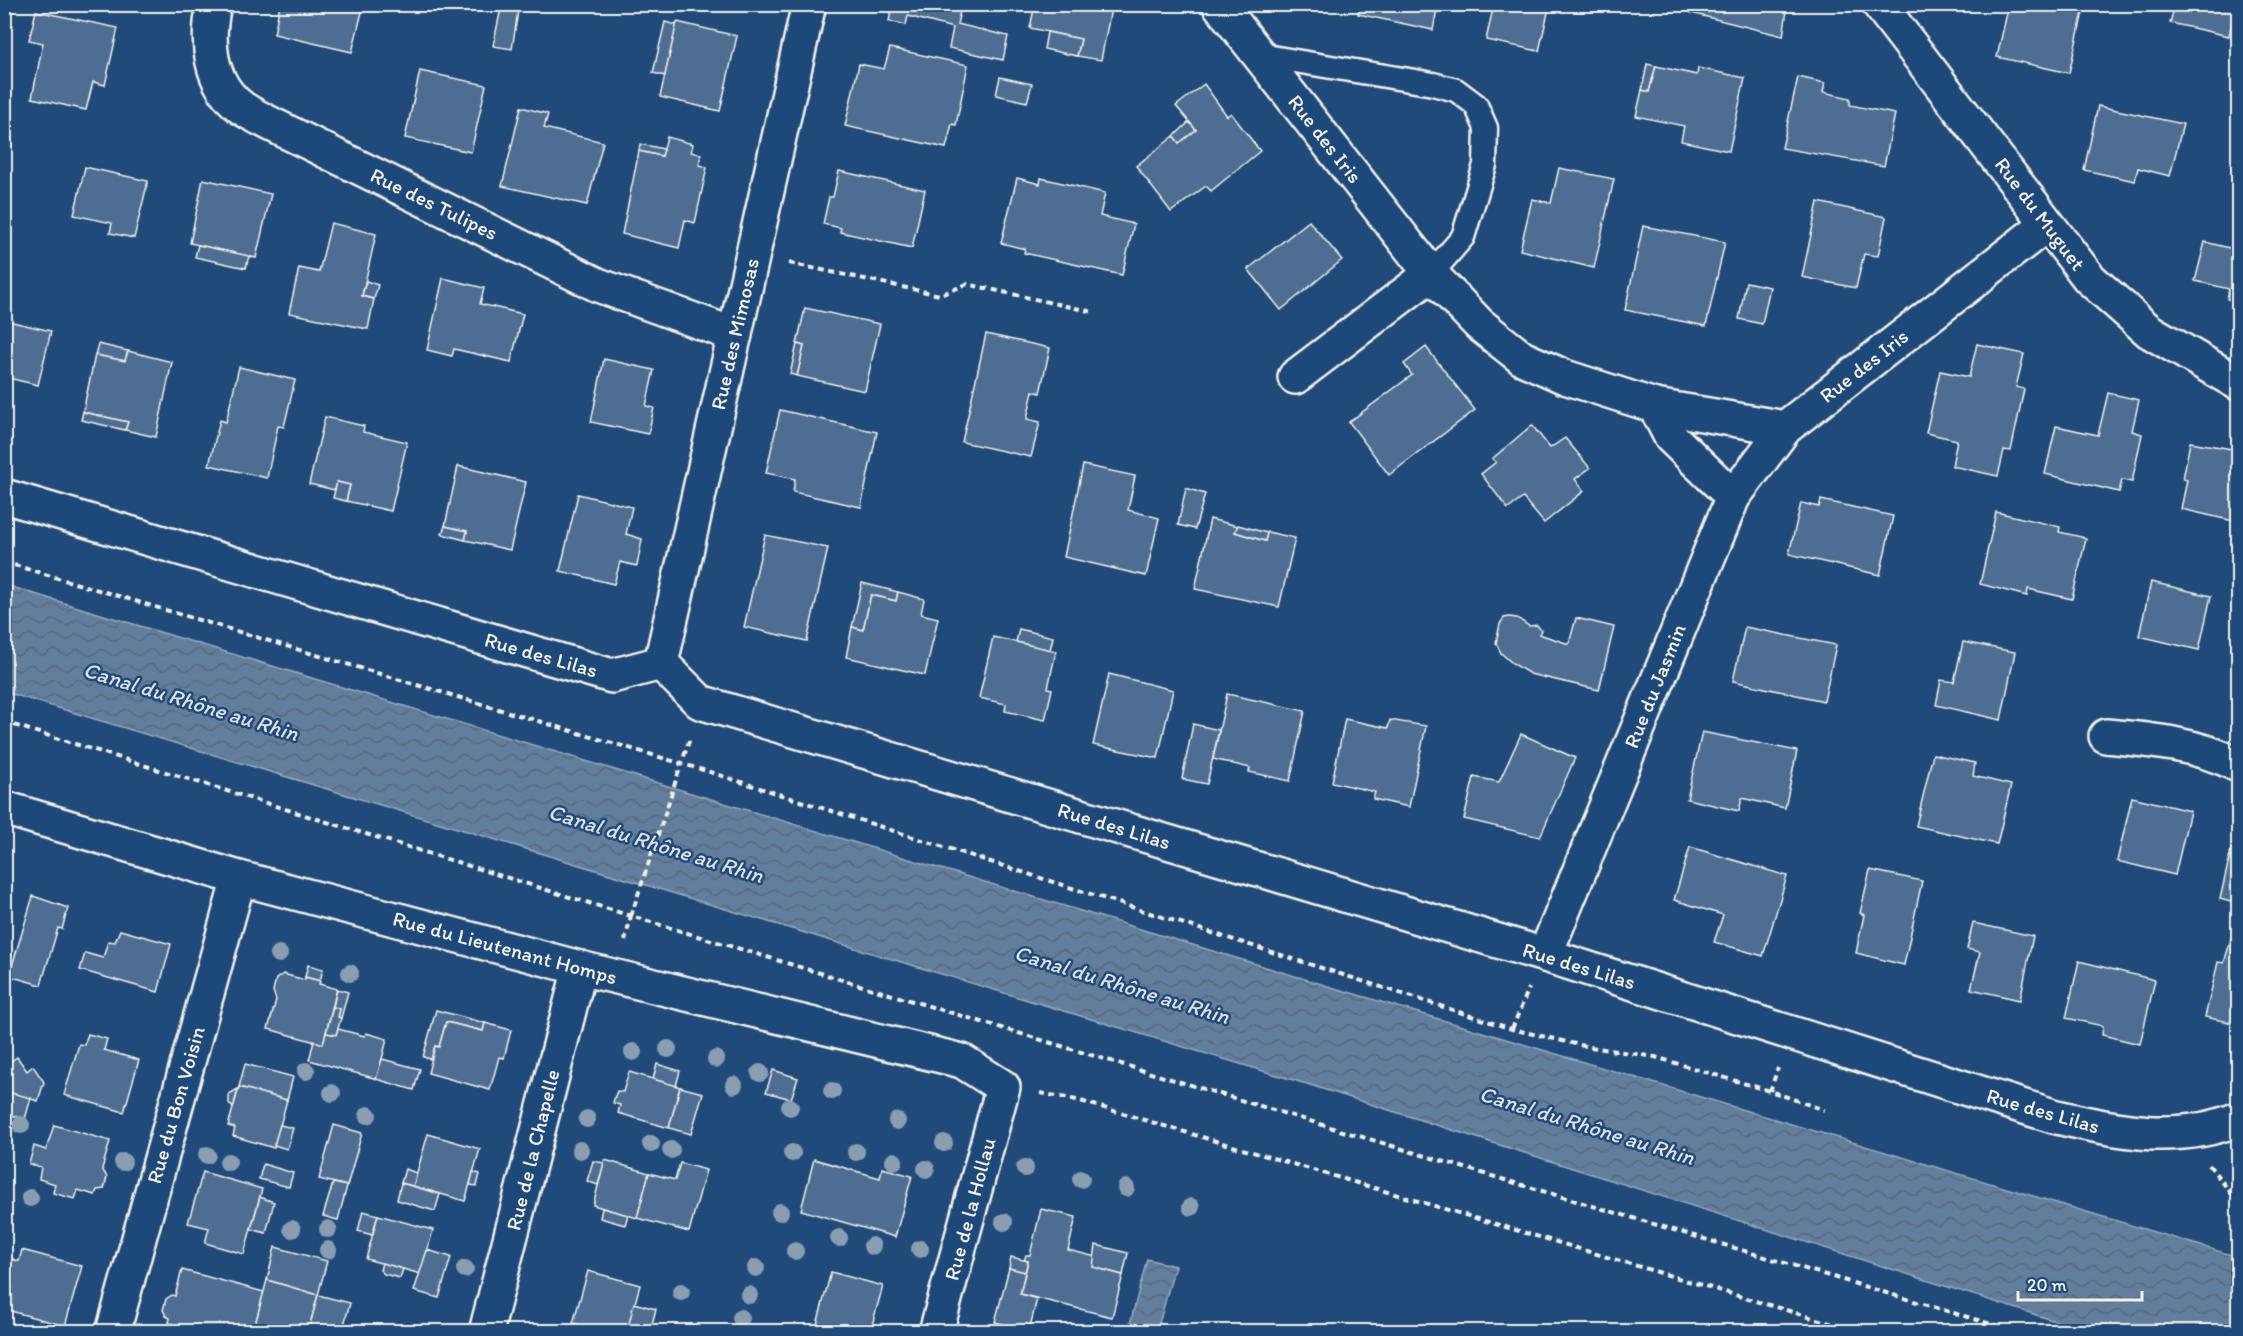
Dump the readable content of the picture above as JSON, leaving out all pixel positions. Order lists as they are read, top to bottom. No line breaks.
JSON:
{"streets":{"street":["Rue des Iris","Rue des Tulipes","Rue du Muguet","Rue des Mimosas","Rue des Lilas","Rue du Jasmin","Rue du Lieutenant Homps","Rue du Bon Voisin","Rue de la Chapelle","Rue de la Hollau"]},"crossings":[["Rue des Iris","Rue du Muguet"],["Rue des Iris","Rue du Jasmin"],["Rue des Tulipes","Rue des Mimosas"],["Rue des Mimosas","Rue des Lilas"],["Rue des Lilas","Rue du Jasmin"],["Rue du Lieutenant Homps","Rue du Bon Voisin"],["Rue du Lieutenant Homps","Rue de la Chapelle"],["Rue du Lieutenant Homps","Rue de la Hollau"]],"water":["Canal du Rhône au Rhin"],"scale_bar":"20 m"}
